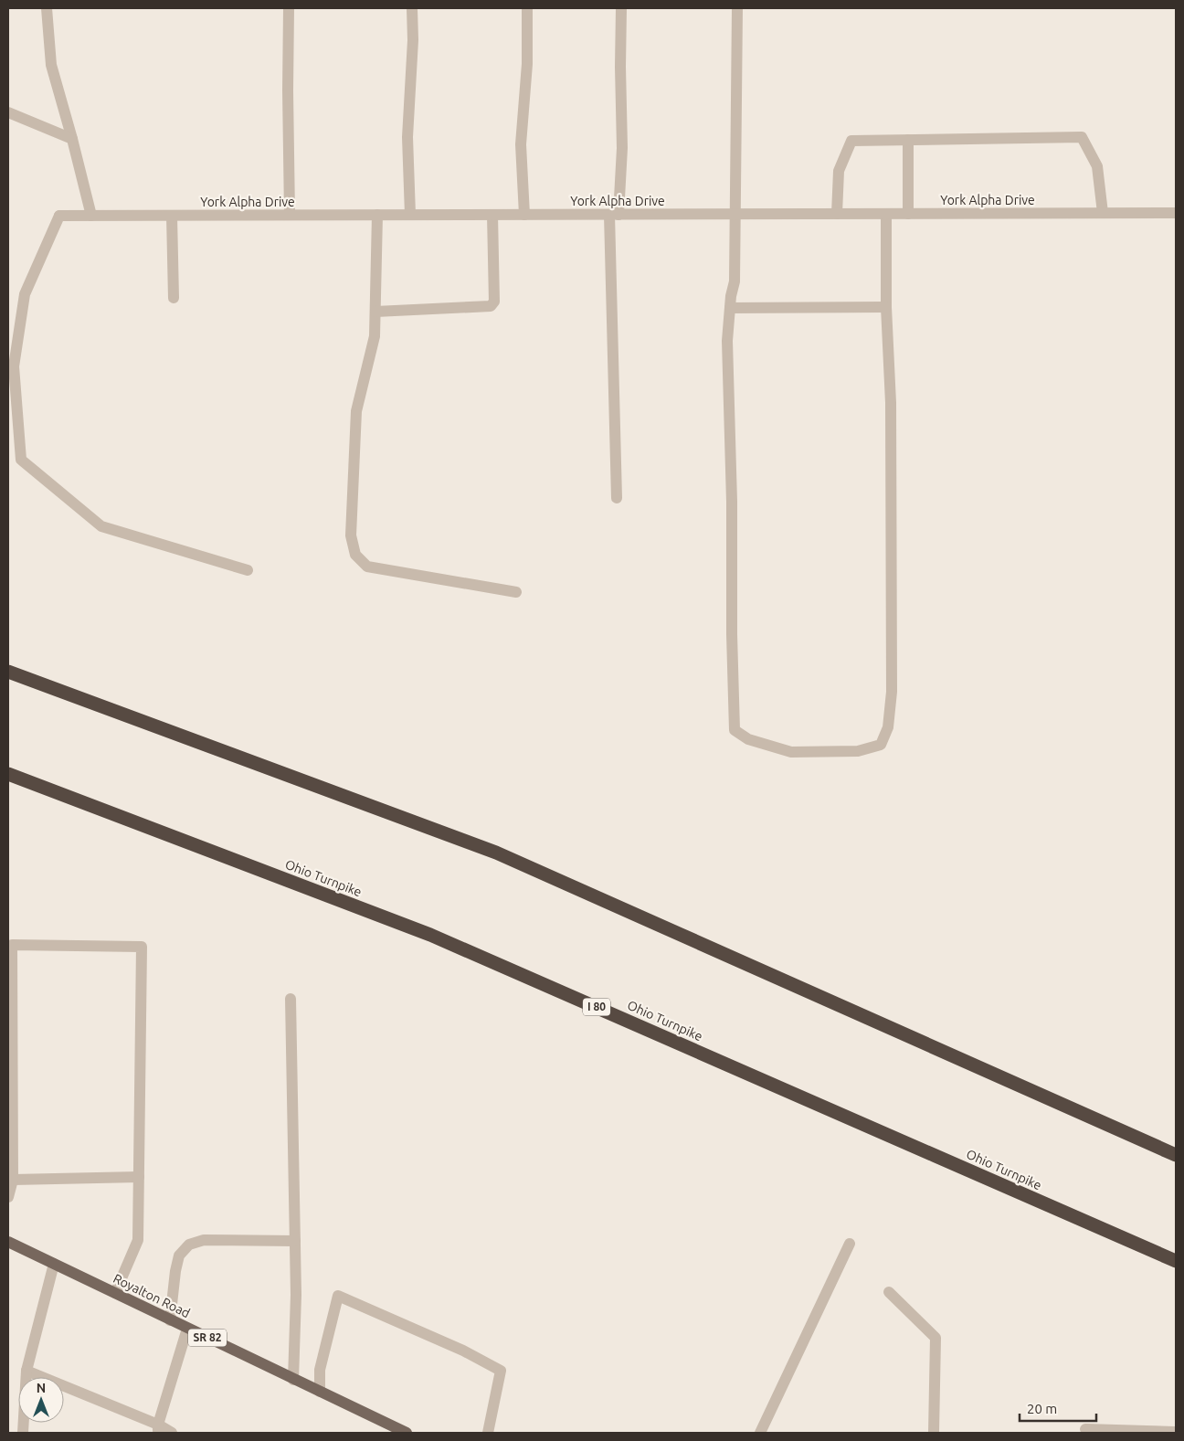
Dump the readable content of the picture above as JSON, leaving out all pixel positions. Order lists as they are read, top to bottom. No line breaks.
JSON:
{"streets":{"highway":["Ohio Turnpike","I 80"],"main road":["Royalton Road","SR 82"],"street":["York Alpha Drive"]},"scale_bar":"20 m","north":"top"}
